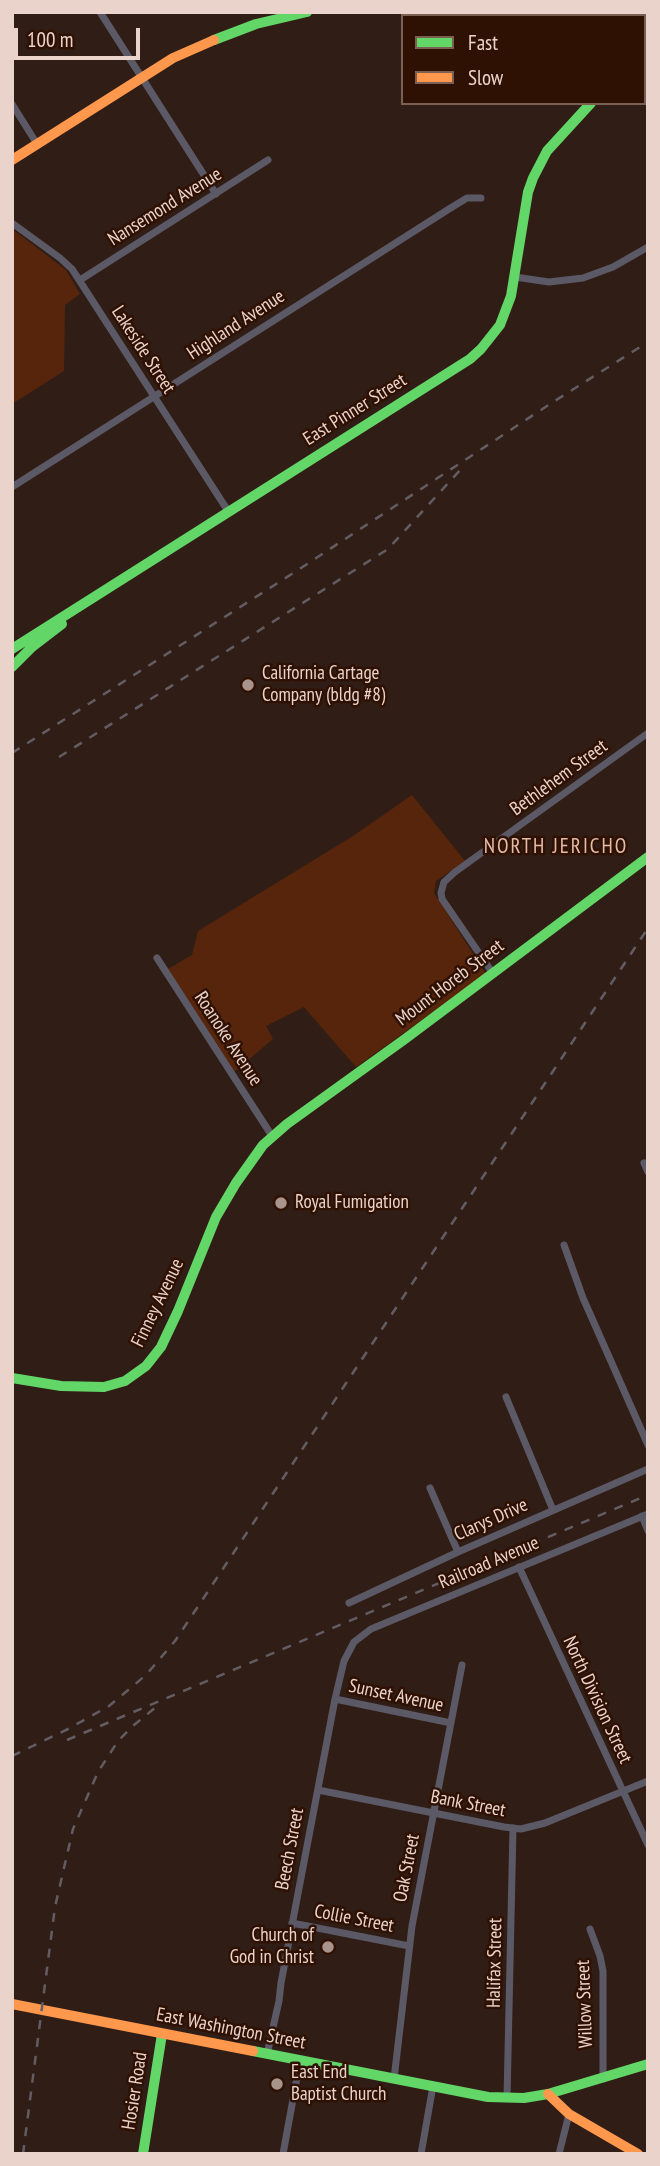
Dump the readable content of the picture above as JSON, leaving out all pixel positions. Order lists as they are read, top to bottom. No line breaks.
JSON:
{"streets":{"main road":["East Pinner Street","Mount Horeb Street","Finney Avenue","East Washington Street","Hosier Road"],"street":["Nansemond Avenue","Highland Avenue","Lakeside Street","Bethlehem Street","Roanoke Avenue","Clarys Drive","Railroad Avenue","Sunset Avenue","North Division Street","Bank Street","Beech Street","Oak Street","Collie Street","Halifax Street","Willow Street"]},"crossings":[["Nansemond Avenue","Lakeside Street"],["Highland Avenue","Lakeside Street"],["Lakeside Street","East Pinner Street"],["Bethlehem Street","Mount Horeb Street"],["Mount Horeb Street","Roanoke Avenue"],["Mount Horeb Street","Finney Avenue"],["Roanoke Avenue","Finney Avenue"],["Railroad Avenue","North Division Street"],["Railroad Avenue","Beech Street"],["Sunset Avenue","Beech Street"],["Sunset Avenue","Oak Street"],["North Division Street","Bank Street"],["Bank Street","Beech Street"],["Bank Street","Oak Street"],["Bank Street","Halifax Street"],["Beech Street","Collie Street"],["Beech Street","East Washington Street"],["Oak Street","Collie Street"],["Oak Street","East Washington Street"],["Halifax Street","East Washington Street"],["Willow Street","East Washington Street"],["East Washington Street","Hosier Road"]],"districts":["NORTH JERICHO"],"places":["California Cartage Company (bldg #8)","Royal Fumigation","Church of God in Christ","East End Baptist Church"],"legend":["Fast","Slow"],"scale_bar":"100 m"}
